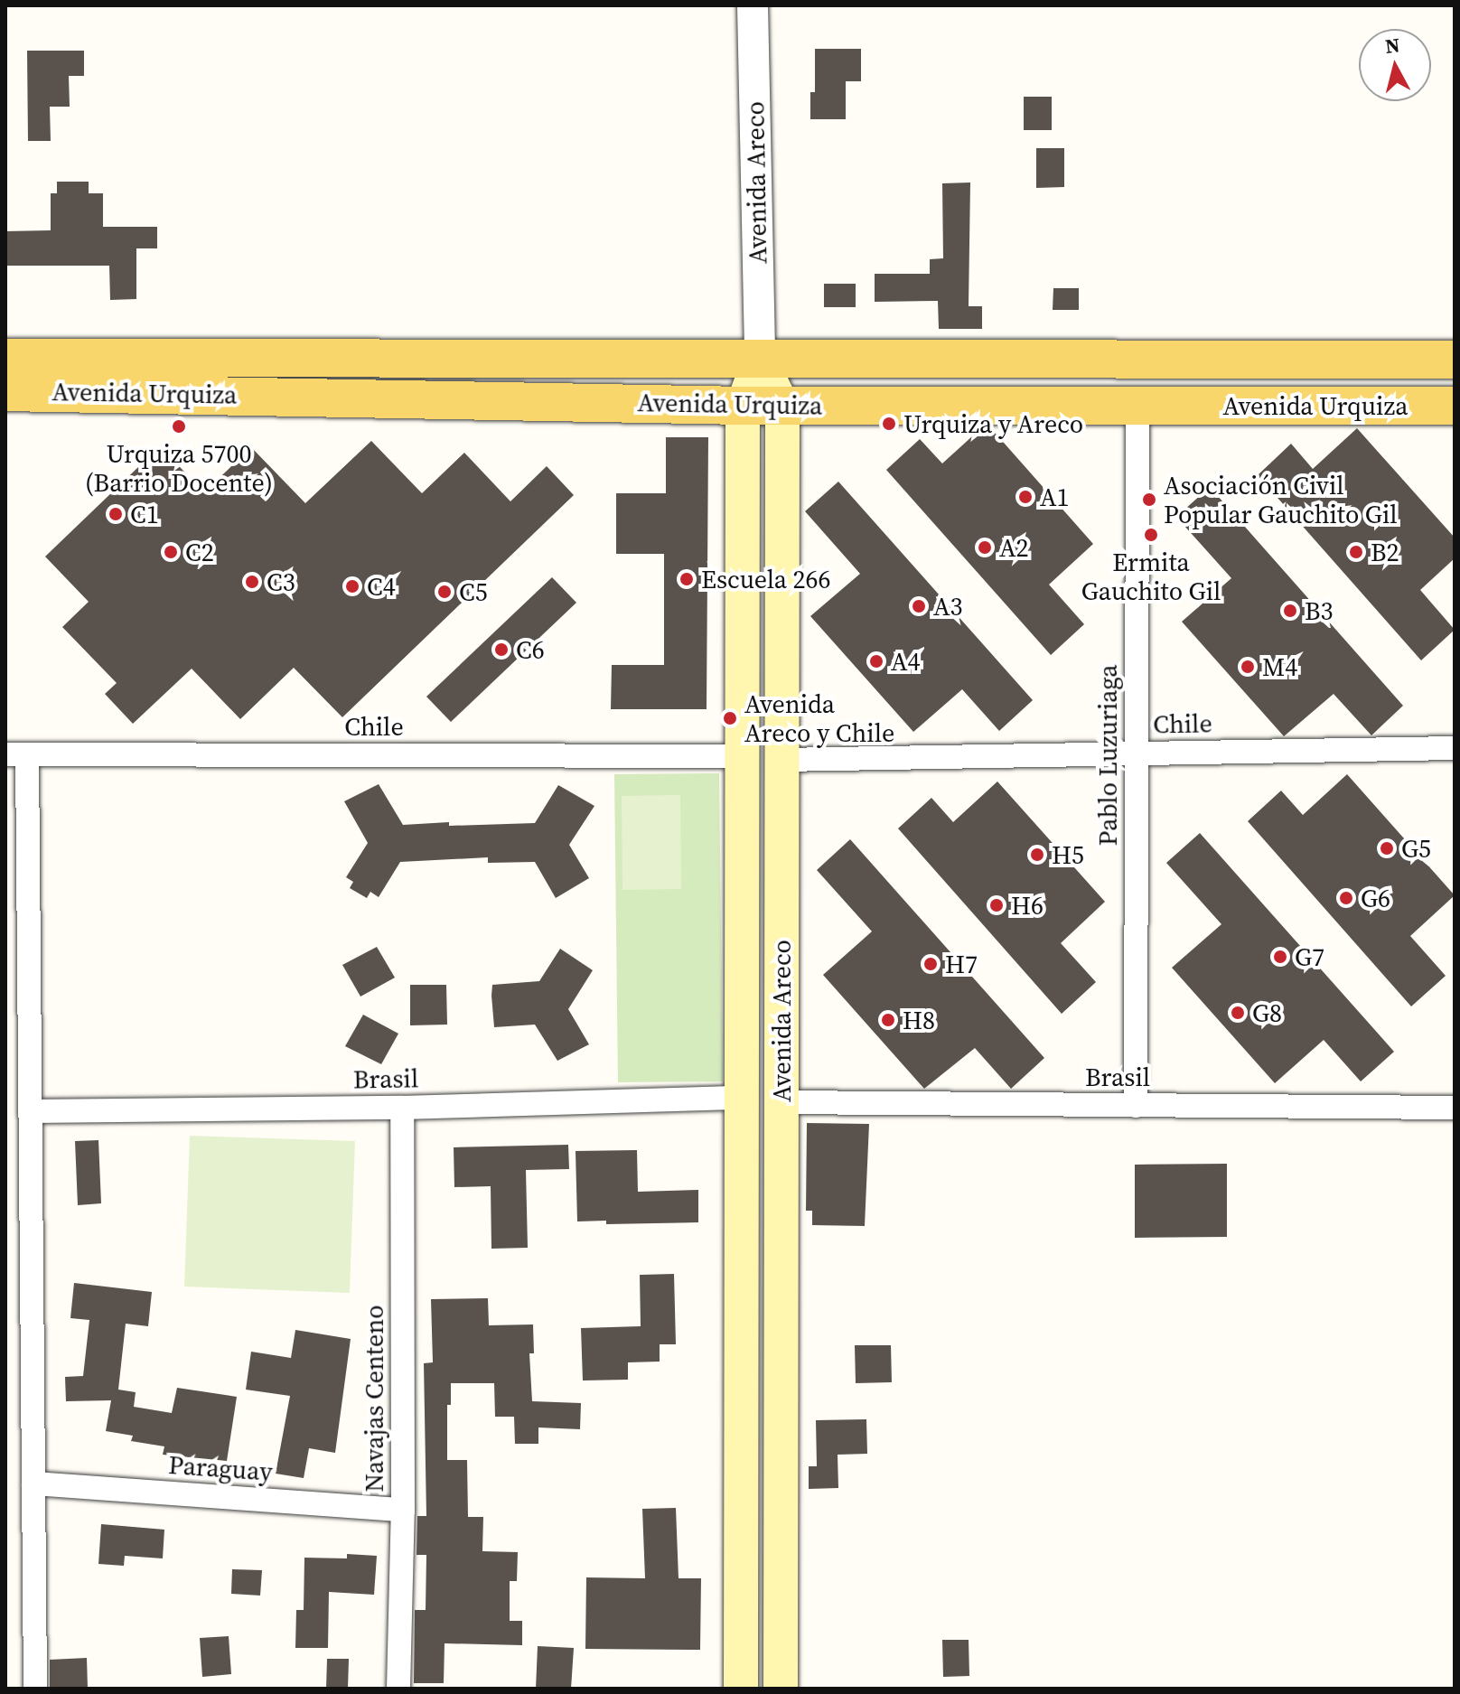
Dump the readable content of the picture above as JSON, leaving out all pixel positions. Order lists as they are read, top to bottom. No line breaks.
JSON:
{"streets":{"main road":["Avenida Areco","Avenida Urquiza"],"street":["Chile","Pablo Luzuriaga","Brasil","Navajas Centeno","Paraguay"]},"crossings":[["Avenida Areco","Avenida Urquiza"],["Avenida Areco","Chile"],["Avenida Areco","Brasil"],["Avenida Urquiza","Pablo Luzuriaga"],["Chile","Pablo Luzuriaga"],["Pablo Luzuriaga","Brasil"],["Brasil","Navajas Centeno"],["Navajas Centeno","Paraguay"]],"places":["Urquiza y Areco","Urquiza 5700 (Barrio Docente)","A1","Asociación Civil Popular Gauchito Gil","C1","Ermita Gauchito Gil","A2","C2","B2","Escuela 266","C3","C4","C5","A3","B3","C6","A4","M4","Avenida Areco y Chile","G5","H5","G6","H6","G7","H7","G8","H8"],"north":"top"}
